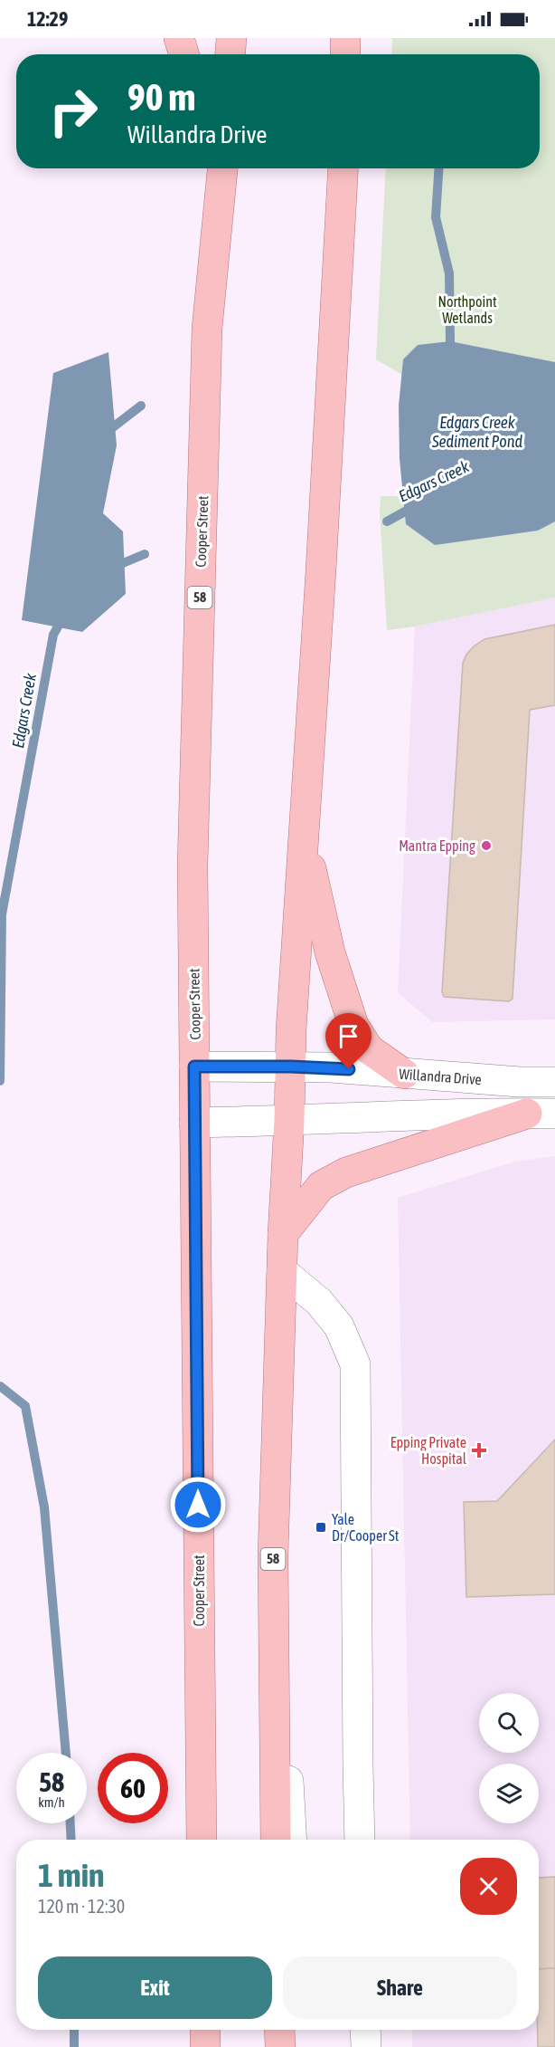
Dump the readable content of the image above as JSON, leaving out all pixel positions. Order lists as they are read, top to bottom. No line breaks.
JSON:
{"streets":{"main road":["Cooper Street","58"],"street":["Willandra Drive"]},"crossings":[["Cooper Street","Willandra Drive"],["58","Willandra Drive"]],"water":["Edgars Creek Sediment Pond","Edgars Creek"],"parks":["Northpoint Wetlands"],"places":{"other":["Mantra Epping"],"health":["Epping Private Hospital"],"transit":["Yale Dr/Cooper St"]},"page":{"status":"12:29","turn":["90 m","Willandra Drive"],"speed":"58 km/h","limit":"60","heading":["1 min","120 m · 12:30"],"buttons":["Exit","Share"]}}
